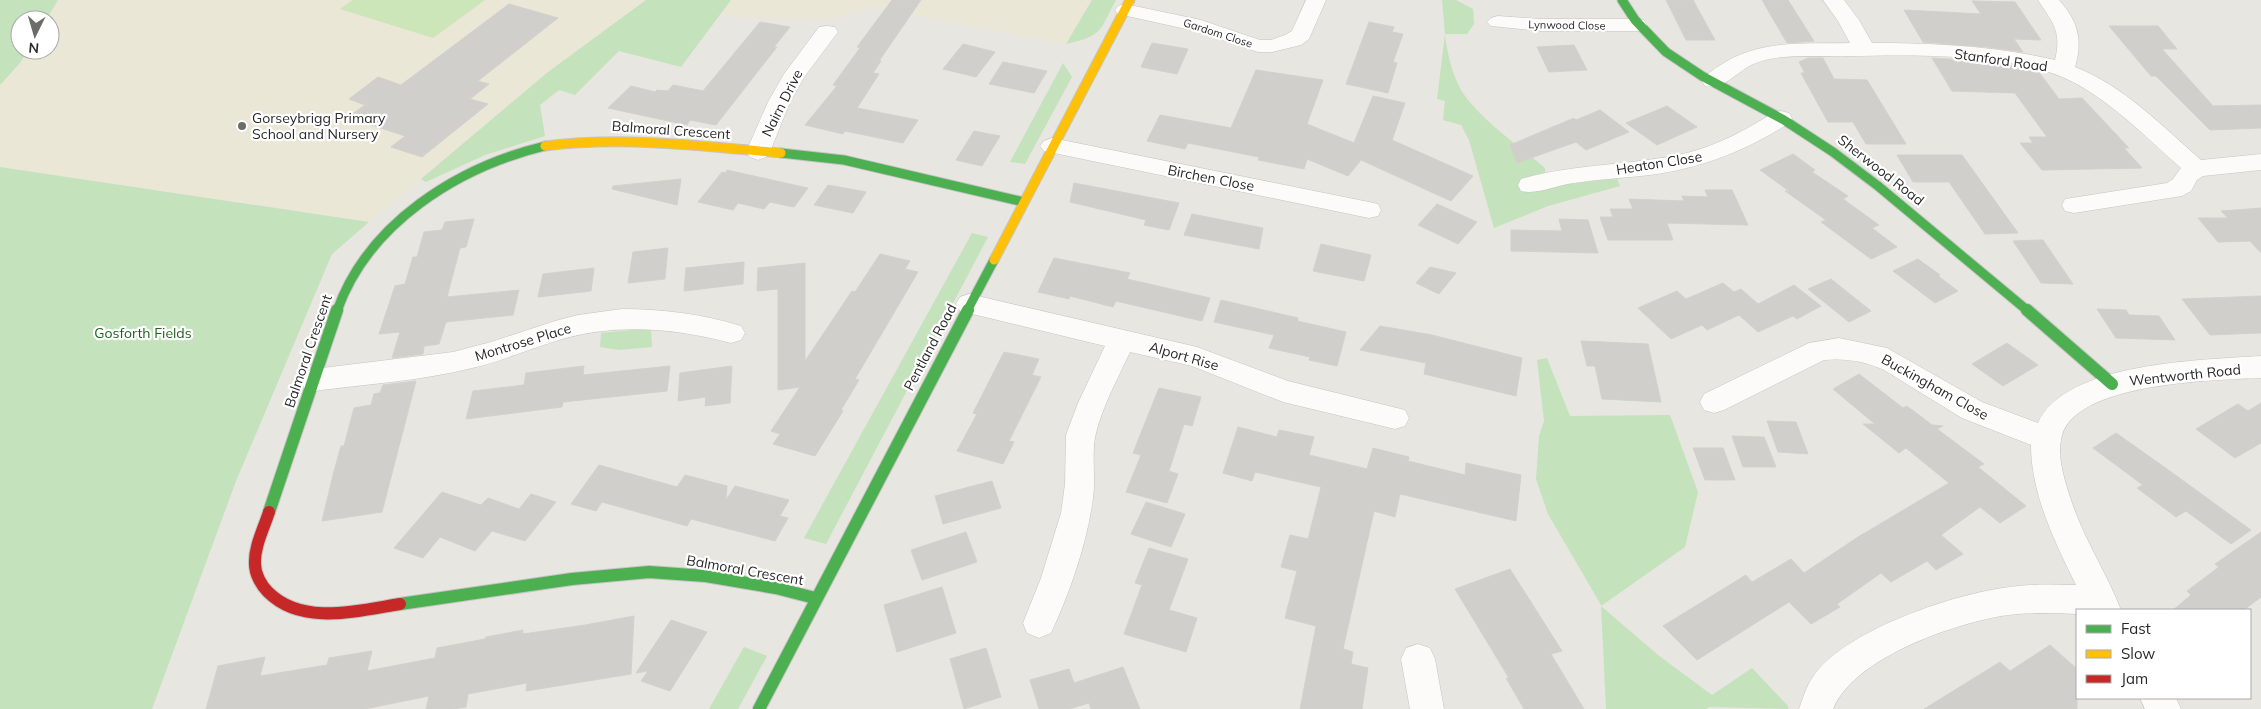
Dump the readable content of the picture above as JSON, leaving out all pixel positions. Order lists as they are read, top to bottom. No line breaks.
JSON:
{"streets":{"street":["Lynwood Close","Gardom Close","Stanford Road","Nairn Drive","Balmoral Crescent","Heaton Close","Sherwood Road","Birchen Close","Montrose Place","Pentland Road","Alport Rise","Wentworth Road","Buckingham Close"]},"crossings":[["Lynwood Close","Sherwood Road"],["Gardom Close","Pentland Road"],["Stanford Road","Sherwood Road"],["Nairn Drive","Balmoral Crescent"],["Balmoral Crescent","Montrose Place"],["Balmoral Crescent","Pentland Road"],["Heaton Close","Sherwood Road"],["Sherwood Road","Wentworth Road"],["Birchen Close","Pentland Road"],["Pentland Road","Alport Rise"],["Wentworth Road","Buckingham Close"]],"parks":["Gosforth Fields"],"places":["Gorseybrigg Primary School and Nursery"],"legend":["Fast","Slow","Jam"],"north":"bottom"}
